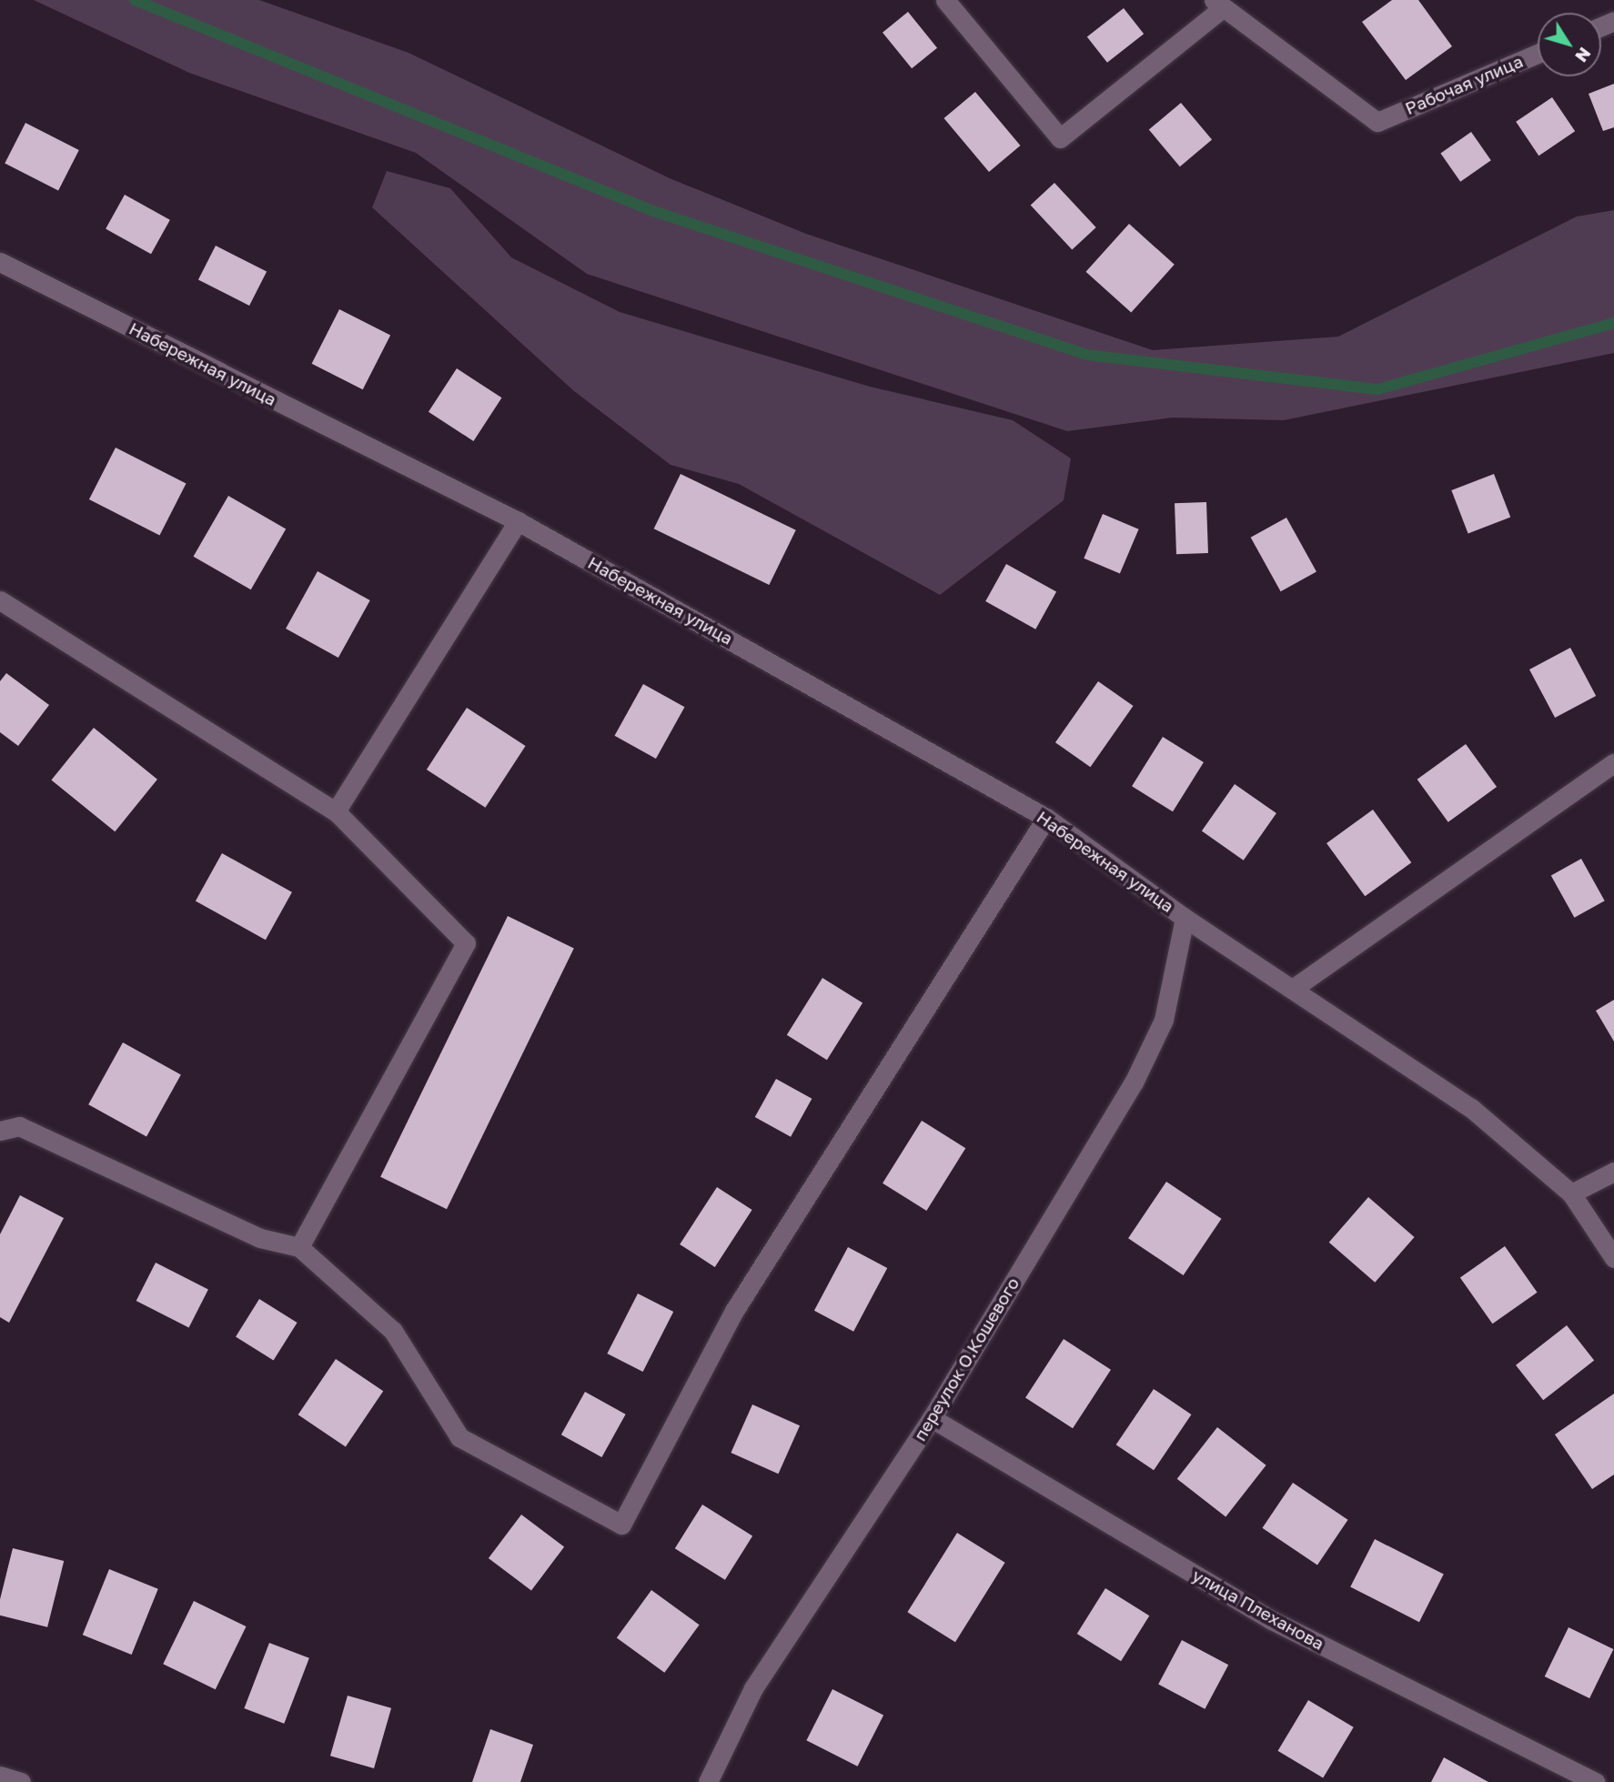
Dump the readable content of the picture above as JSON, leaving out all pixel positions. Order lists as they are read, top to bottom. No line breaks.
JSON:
{"streets":{"street":["Рабочая улица","Набережная улица","переулок О.Кошевого","улица Плеханова"]},"crossings":[["Набережная улица","переулок О.Кошевого"],["переулок О.Кошевого","улица Плеханова"]],"north":"bottom right"}
